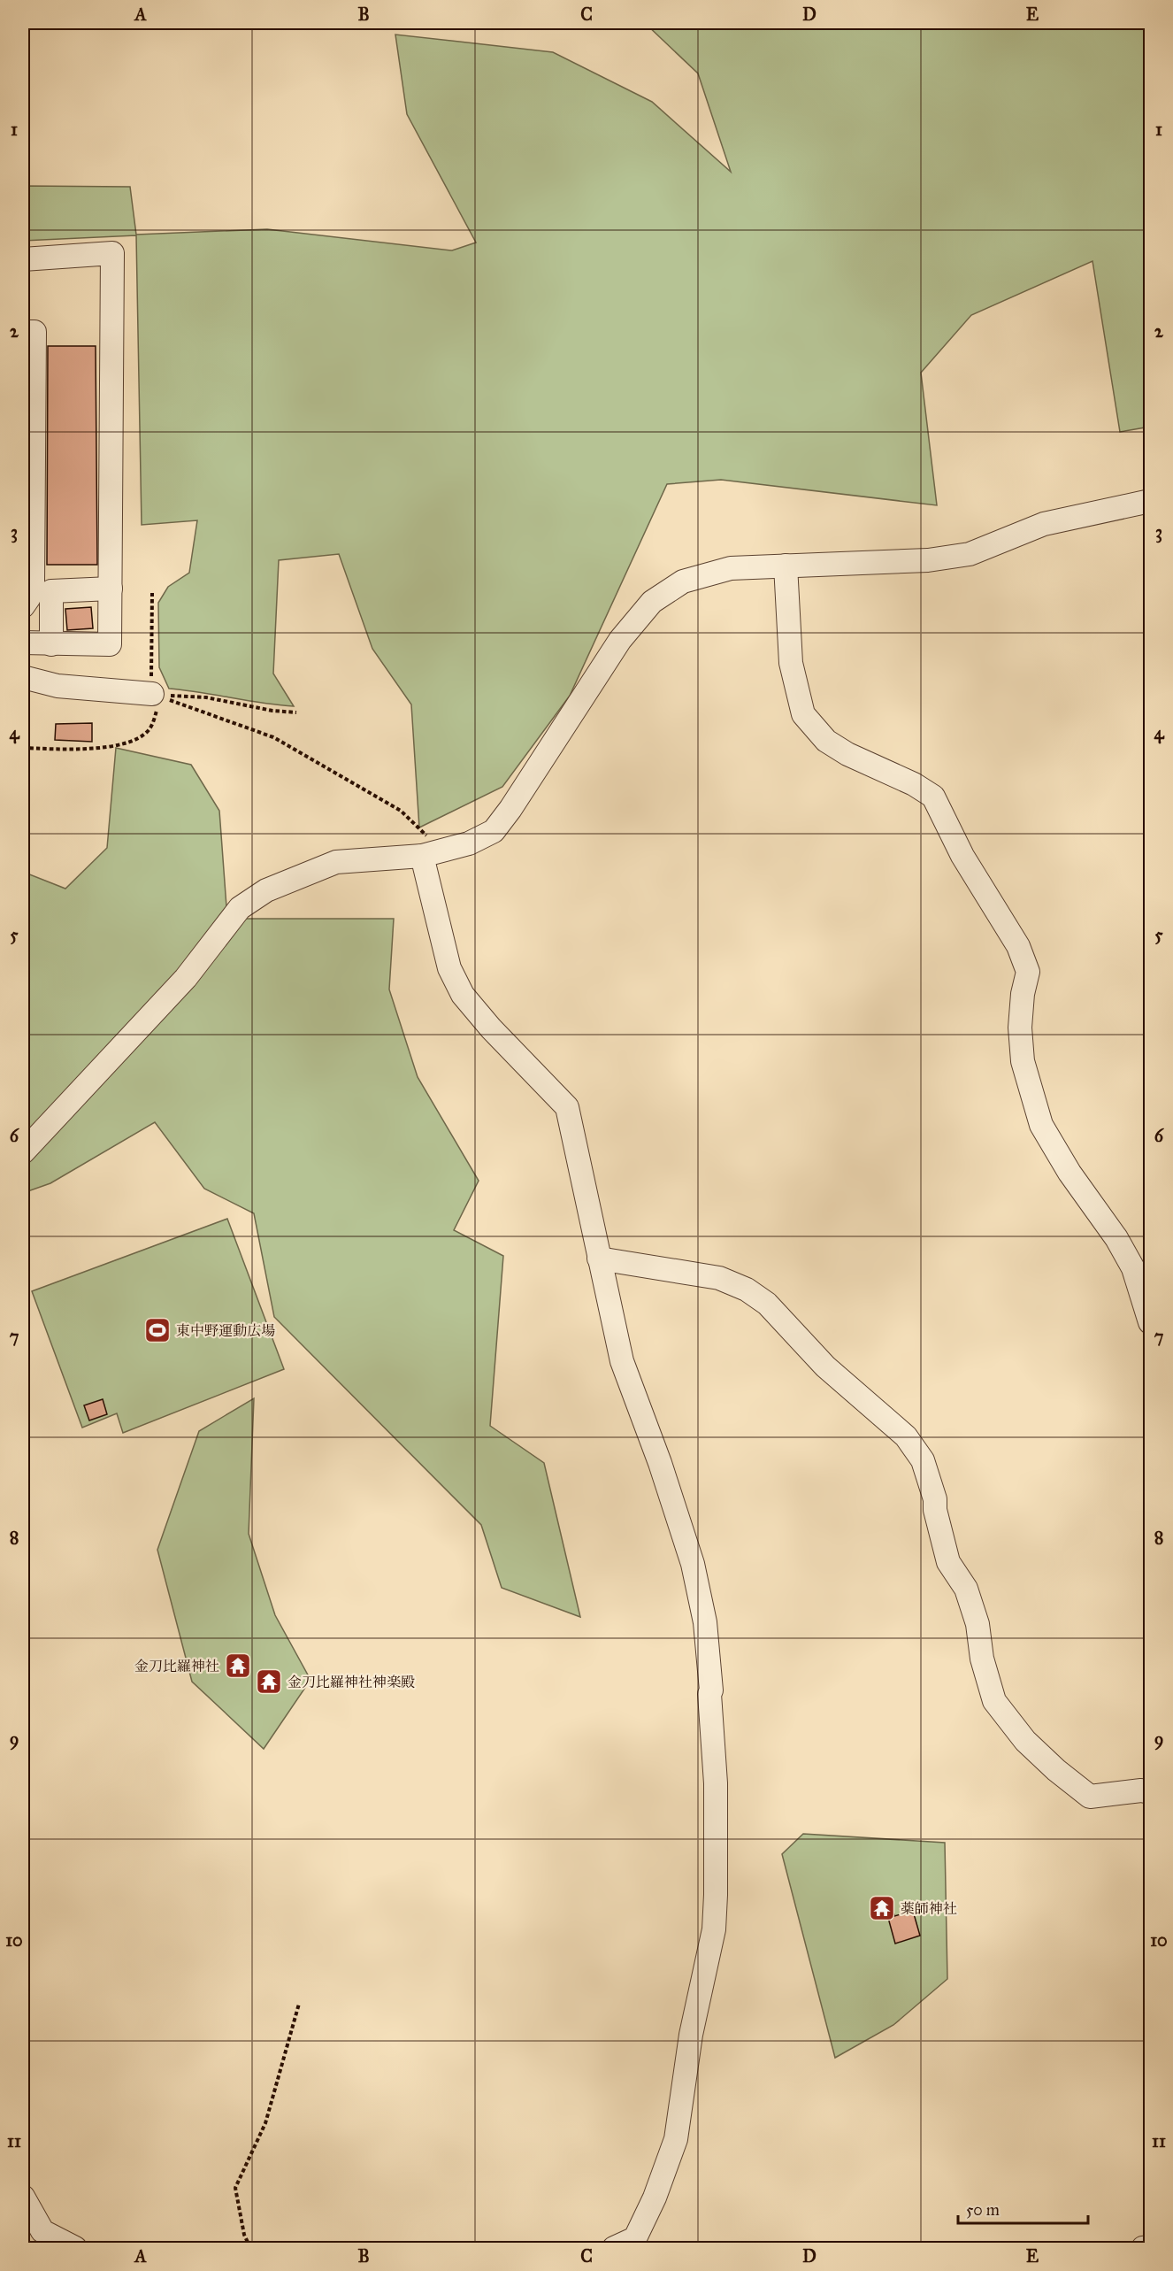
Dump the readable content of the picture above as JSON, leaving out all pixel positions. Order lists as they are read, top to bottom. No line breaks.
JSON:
{"places":{"sports":["東中野運動広場"],"temple":["金刀比羅神社","金刀比羅神社神楽殿","薬師神社"]},"scale_bar":"50 m","grid":{"columns":["A","B","C","D","E"],"rows":["1","2","3","4","5","6","7","8","9","10","11"]}}
